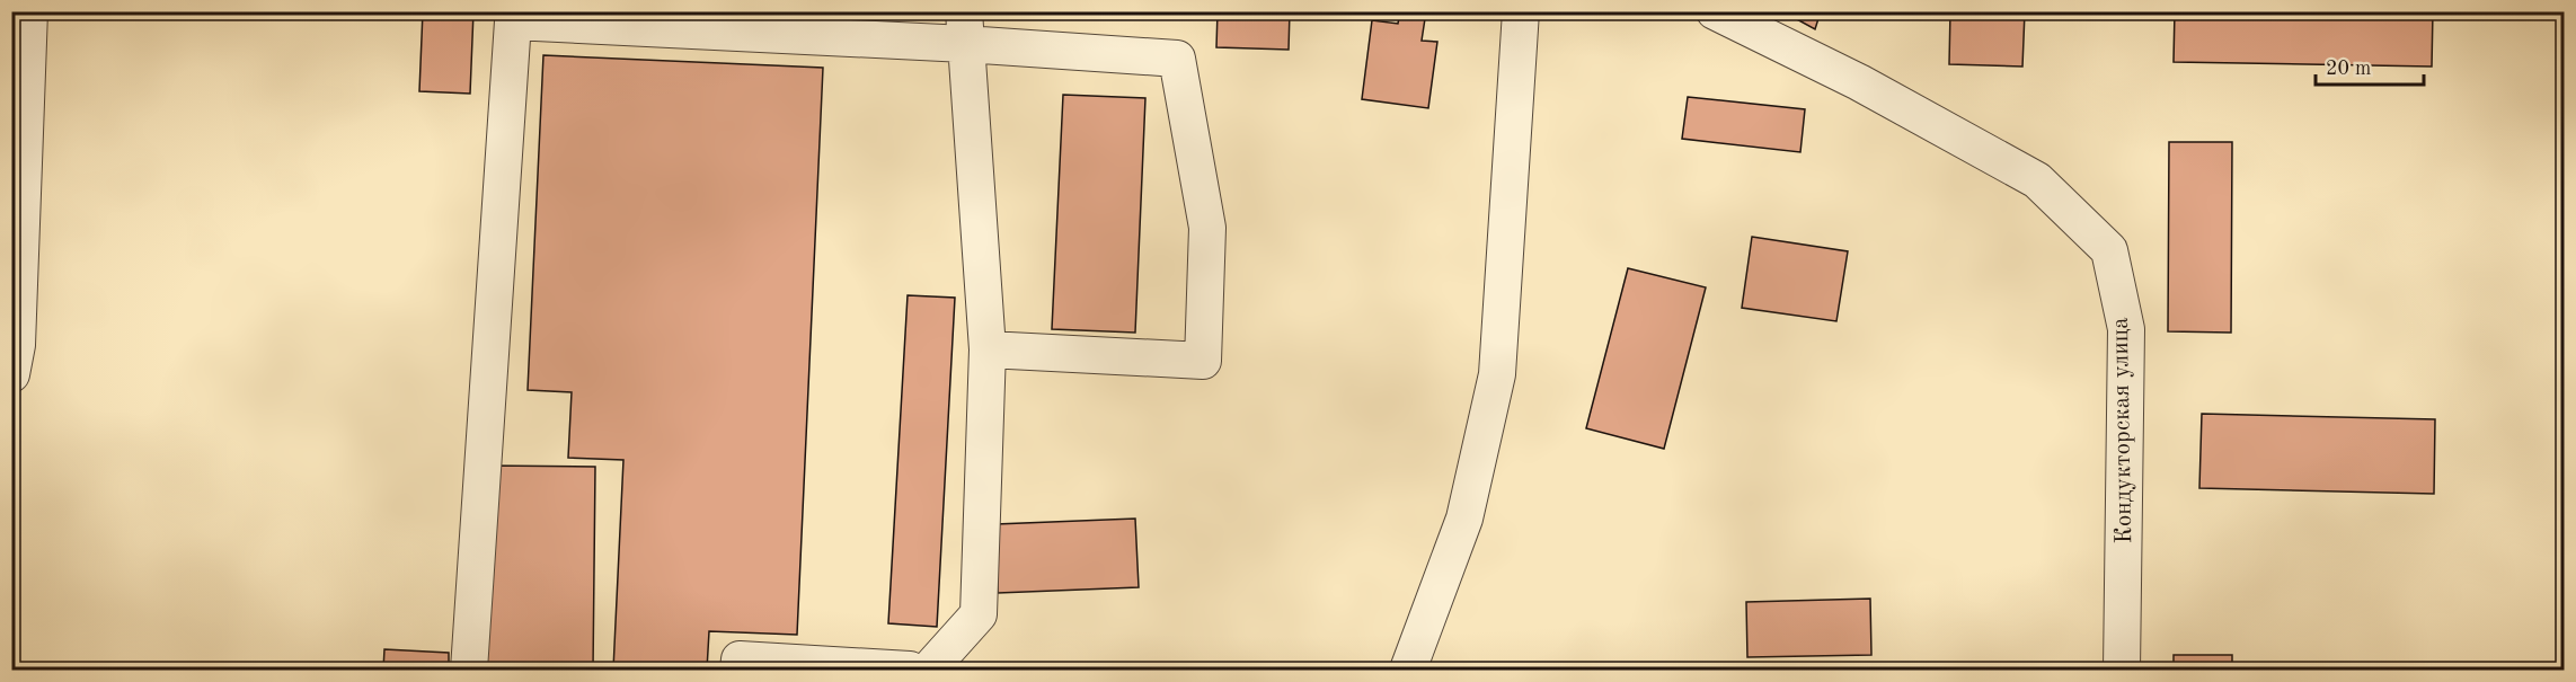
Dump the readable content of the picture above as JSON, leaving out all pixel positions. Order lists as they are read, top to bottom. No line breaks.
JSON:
{"streets":{"lane":["Кондукторская улица"]},"scale_bar":"20 m"}
